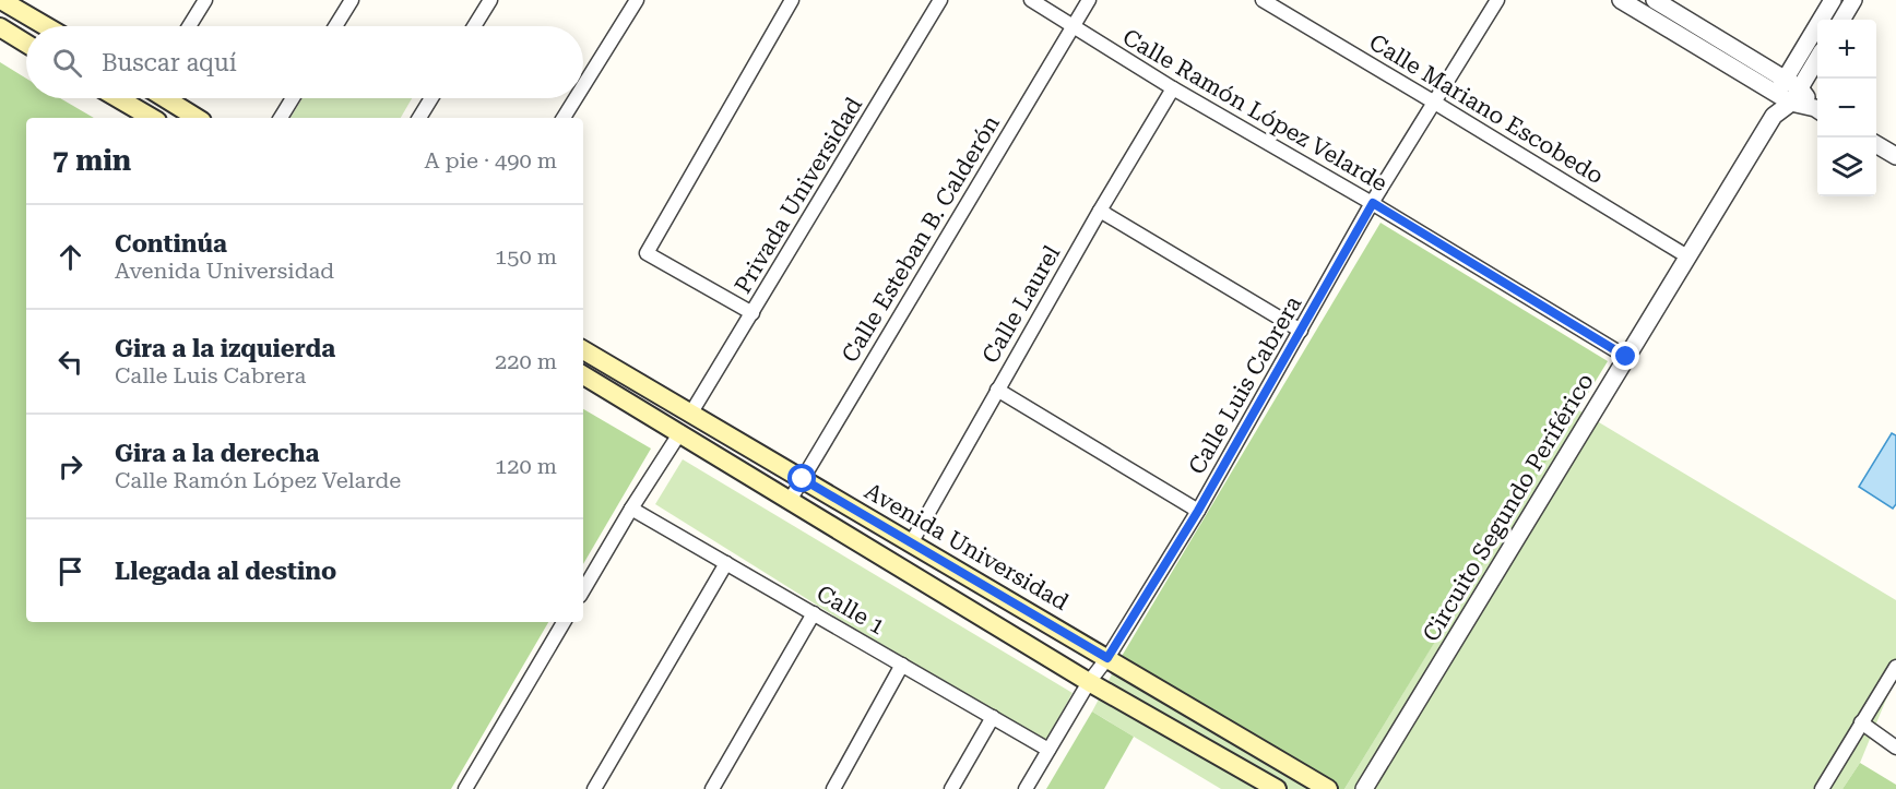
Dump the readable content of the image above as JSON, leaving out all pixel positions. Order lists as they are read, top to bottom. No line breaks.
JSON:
{"streets":{"main road":["Avenida Universidad"],"street":["Calle Mariano Escobedo","Calle Ramón López Velarde","Privada Universidad","Calle Esteban B. Calderón","Calle Laurel","Calle Luis Cabrera","Circuito Segundo Periférico","Calle 1"]},"crossings":[["Calle Mariano Escobedo","Calle Luis Cabrera"],["Calle Mariano Escobedo","Circuito Segundo Periférico"],["Calle Ramón López Velarde","Calle Esteban B. Calderón"],["Calle Ramón López Velarde","Calle Laurel"],["Calle Ramón López Velarde","Calle Luis Cabrera"],["Calle Ramón López Velarde","Circuito Segundo Periférico"],["Privada Universidad","Avenida Universidad"],["Calle Esteban B. Calderón","Avenida Universidad"],["Calle Laurel","Avenida Universidad"],["Calle Luis Cabrera","Avenida Universidad"],["Calle Luis Cabrera","Calle 1"]],"page":{"map_buttons":["+","−"],"search":"Buscar aquí","heading":["7 min","A pie · 490 m"],"list":[["Continúa","Avenida Universidad","150 m"],["Gira a la izquierda","Calle Luis Cabrera","220 m"],["Gira a la derecha","Calle Ramón López Velarde","120 m"],"Llegada al destino"]}}
